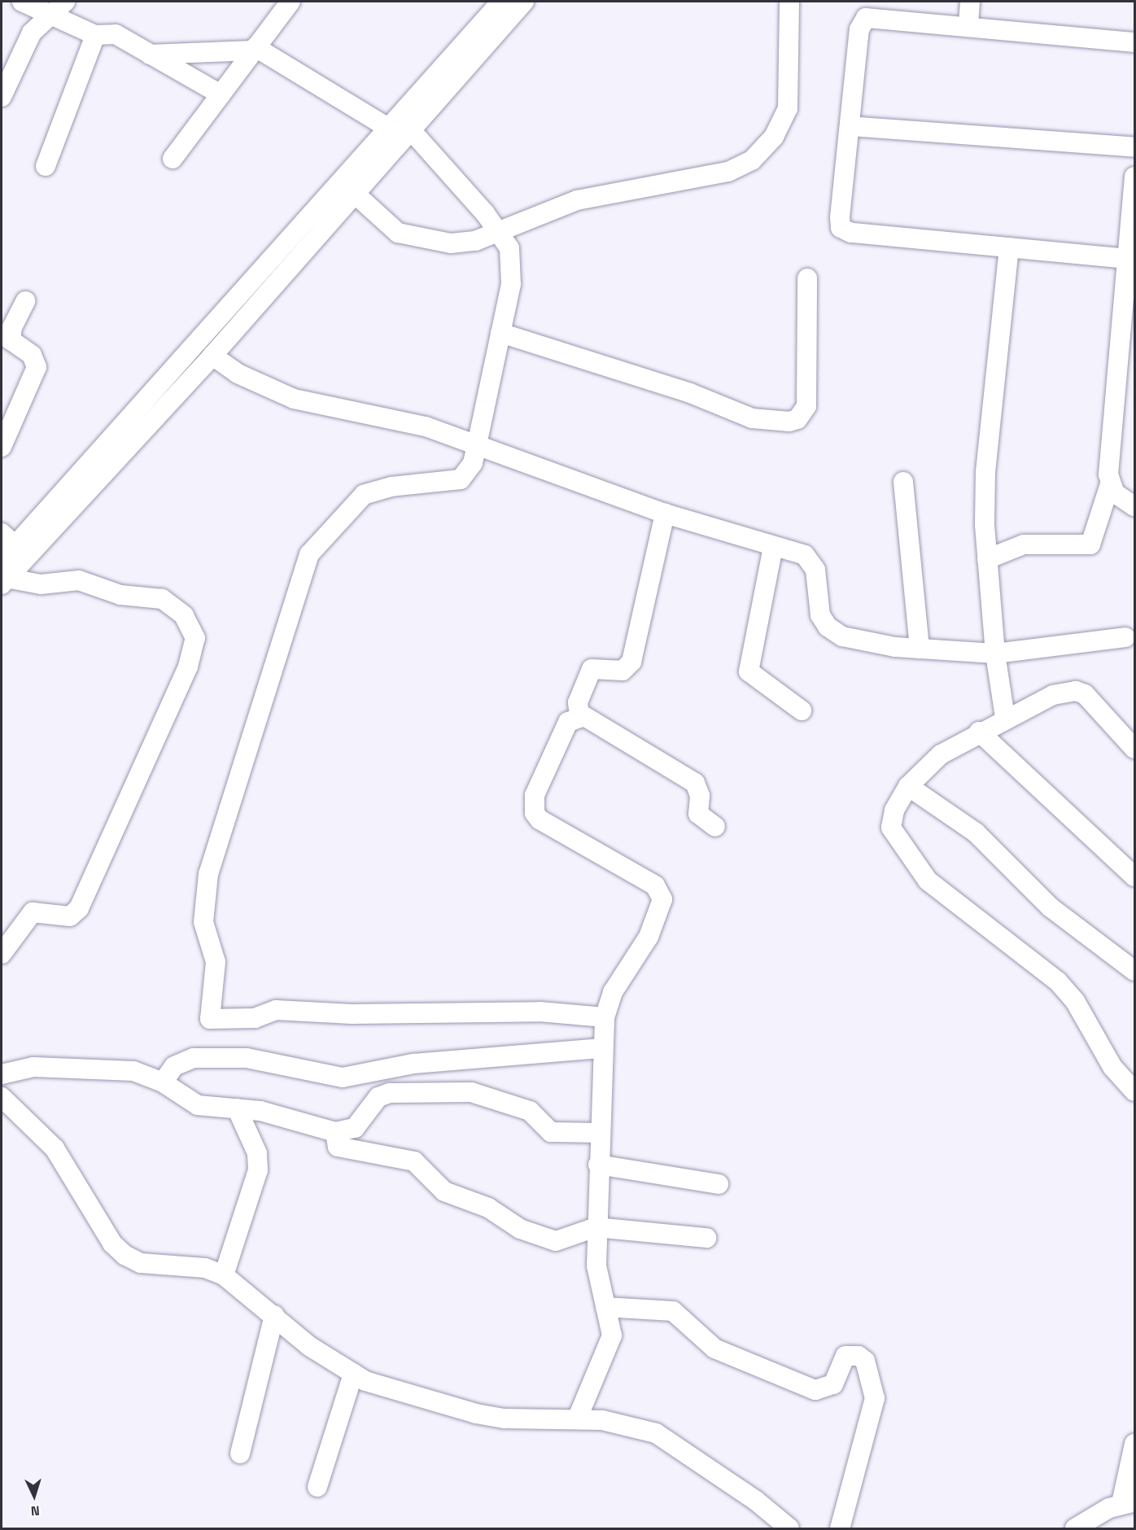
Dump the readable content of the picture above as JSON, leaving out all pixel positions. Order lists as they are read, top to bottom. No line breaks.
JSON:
{"north":"bottom"}
